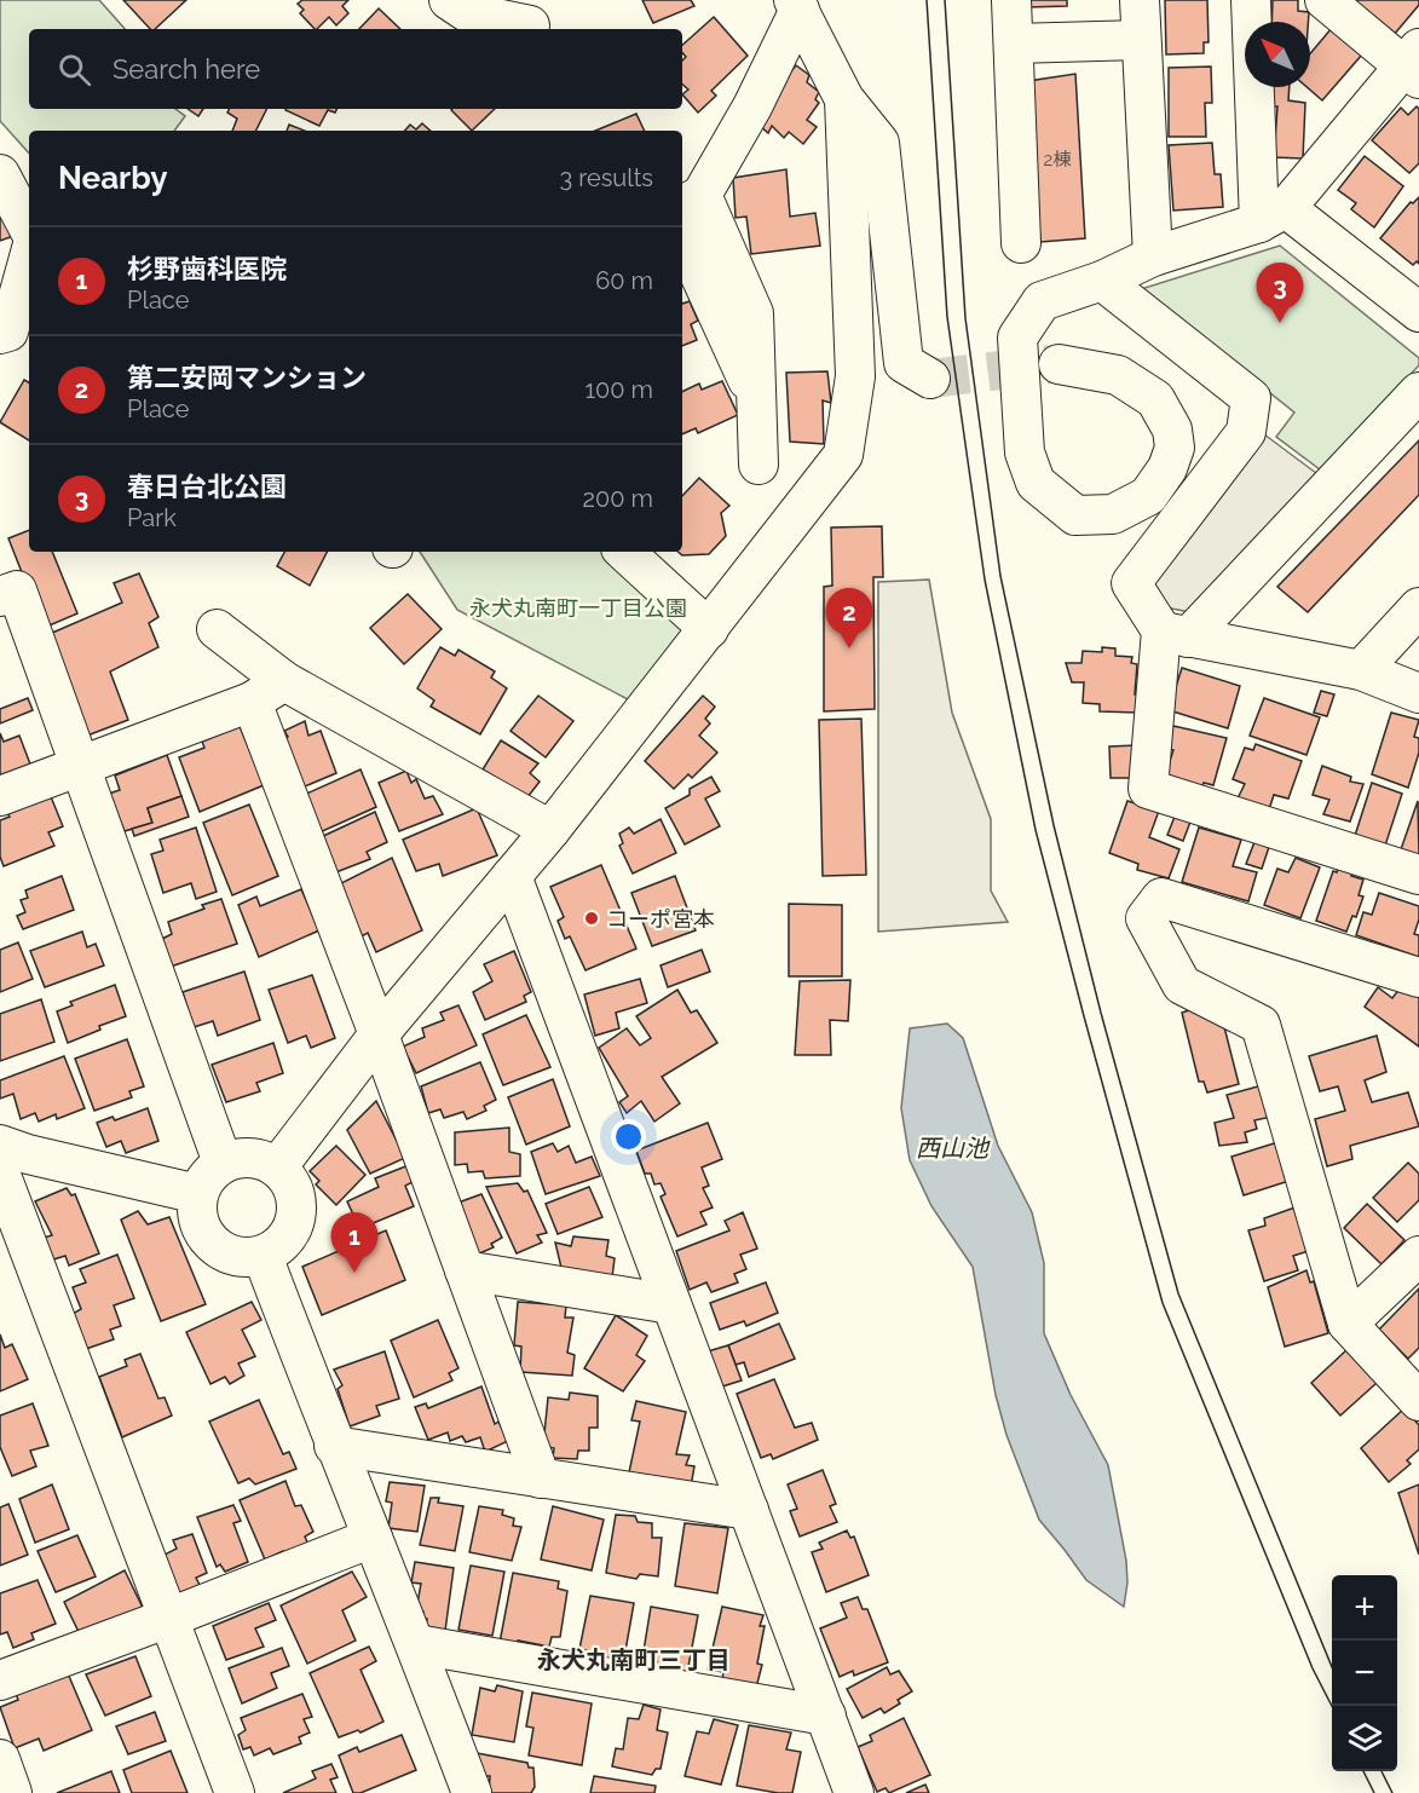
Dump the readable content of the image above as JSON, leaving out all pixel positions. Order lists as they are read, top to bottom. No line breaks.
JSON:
{"districts":["永犬丸南町三丁目"],"water":["西山池"],"parks":["永犬丸南町一丁目公園"],"places":["コーポ宮本"],"house_numbers":["2棟"],"north":"top left","page":{"search":"Search here","heading":["Nearby","3 results"],"list":[{"mark":"1","name":"杉野歯科医院","note":"Place","value":"60 m"},{"mark":"2","name":"第二安岡マンション","note":"Place","value":"100 m"},{"mark":"3","name":"春日台北公園","note":"Park","value":"200 m"}],"pins":["3","2","1"],"map_buttons":["+","−"]}}
